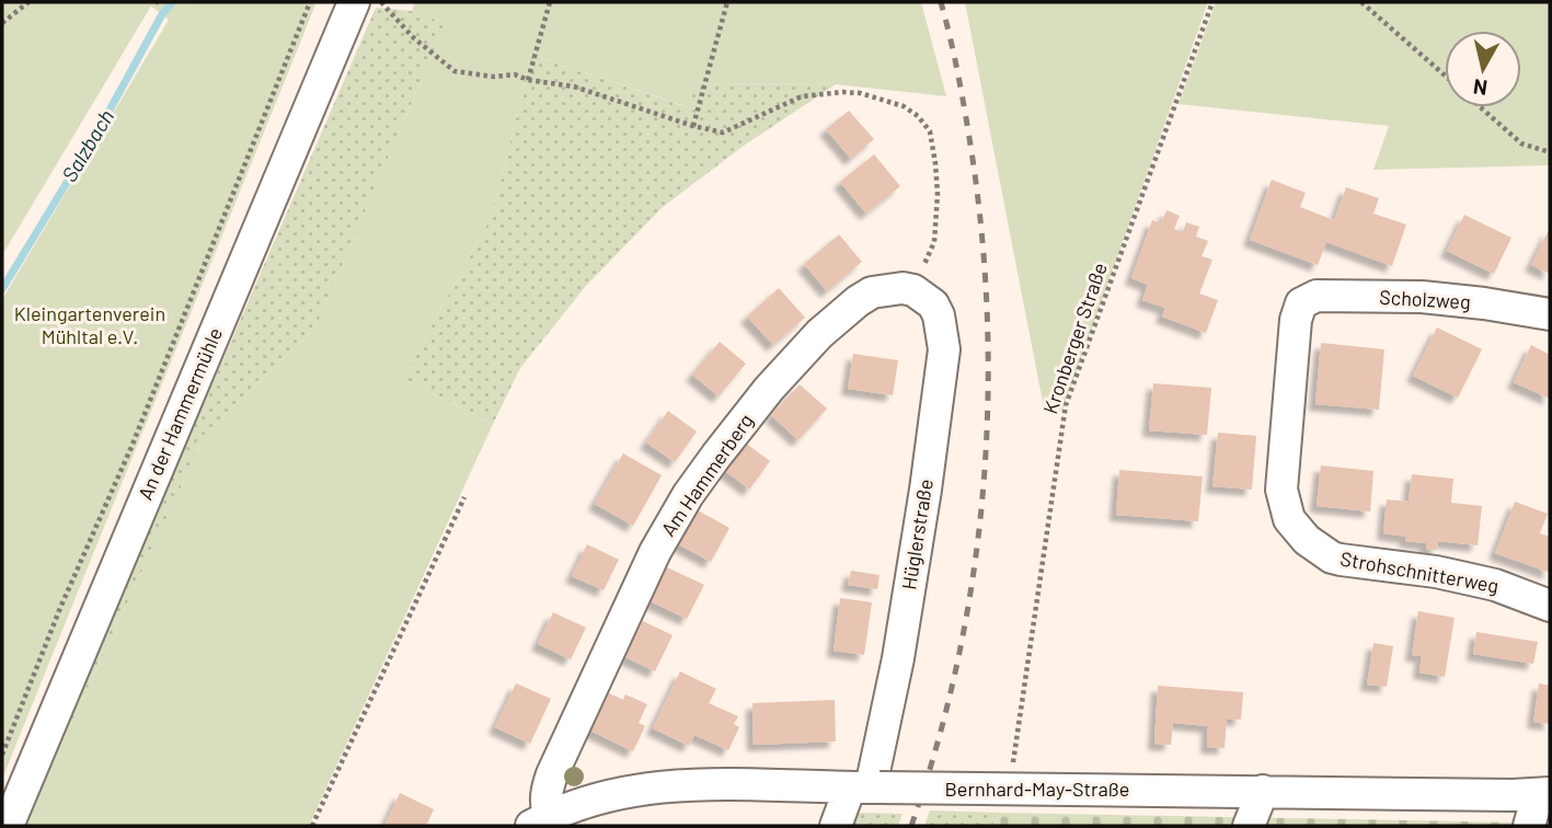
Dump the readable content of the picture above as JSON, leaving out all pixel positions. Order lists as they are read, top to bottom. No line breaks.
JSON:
{"streets":{"street":["Scholzweg","An der Hammermühle","Am Hammerberg","Hüglerstraße","Strohschnitterweg","Bernhard-May-Straße"],"path":["Kronberger Straße"]},"crossings":[["Scholzweg","Strohschnitterweg"],["Kronberger Straße","Bernhard-May-Straße"],["Am Hammerberg","Hüglerstraße"],["Am Hammerberg","Bernhard-May-Straße"],["Hüglerstraße","Bernhard-May-Straße"]],"water":["Salzbach"],"parks":["Kleingartenverein Mühltal e.V."],"north":"bottom"}
